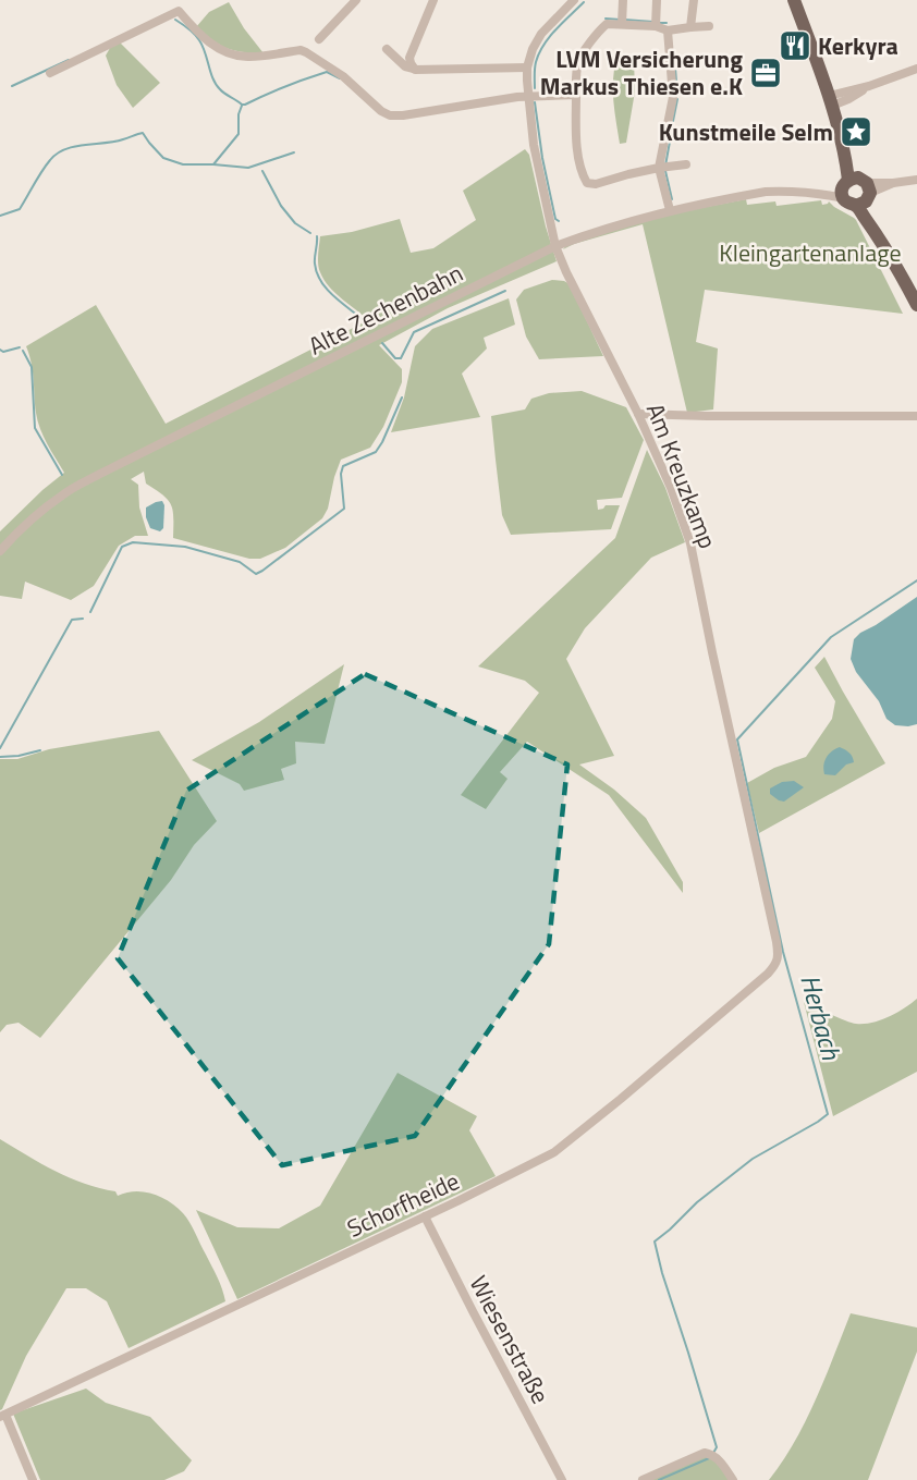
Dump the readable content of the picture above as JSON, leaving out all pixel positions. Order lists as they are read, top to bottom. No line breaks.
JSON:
{"streets":{"street":["Alte Zechenbahn","Am Kreuzkamp","Schorfheide","Wiesenstraße"]},"crossings":[["Alte Zechenbahn","Am Kreuzkamp"],["Am Kreuzkamp","Schorfheide"],["Schorfheide","Wiesenstraße"]],"water":["Herbach"],"parks":["Kleingartenanlage"],"places":{"restaurant":["Kerkyra"],"office":["LVM Versicherung Markus Thiesen e.K"],"place":["Kunstmeile Selm"]}}
